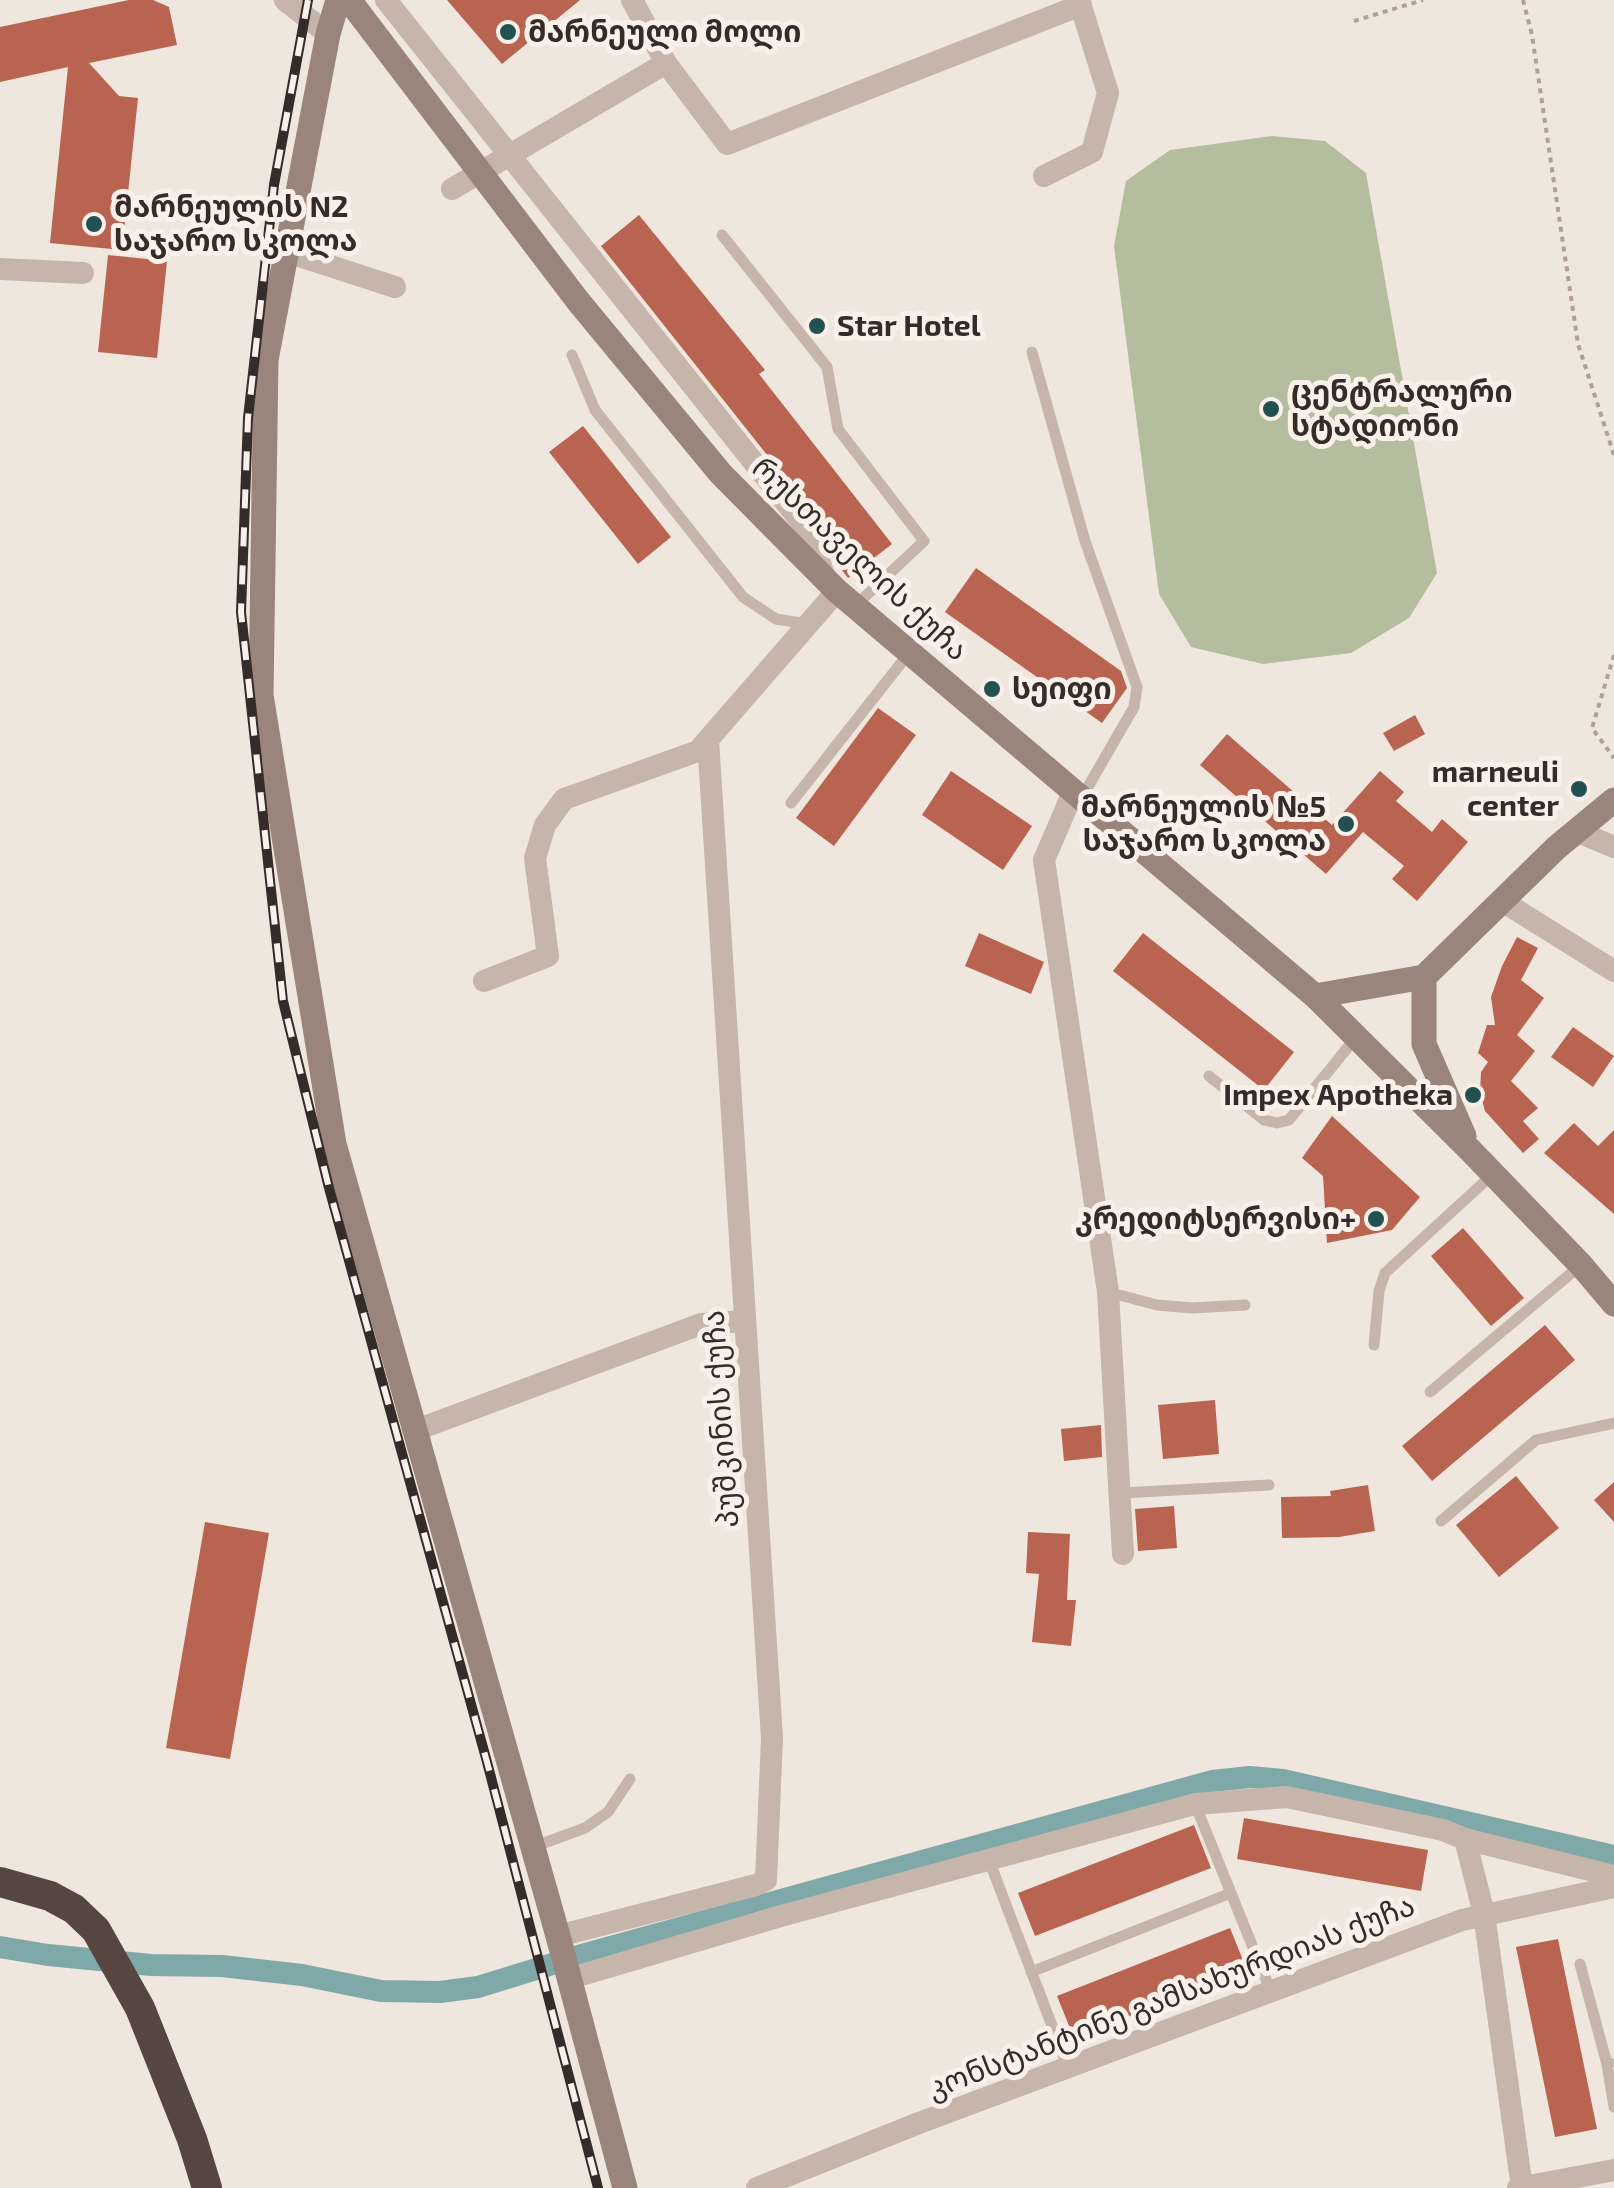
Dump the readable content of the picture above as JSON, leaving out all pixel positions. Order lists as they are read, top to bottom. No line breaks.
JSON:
{"streets":{"street":["რუსთაველის ქუჩა","პუშკინის ქუჩა","კონსტანტინე გამსახურდიას ქუჩა"]},"places":["მარნეული მოლი","მარნეულის N2 საჯარო სკოლა","Star Hotel","ცენტრალური სტადიონი","სეიფი","marneuli center","მარნეულის №5 საჯარო სკოლა","Impex Apotheka","კრედიტსერვისი+"]}
